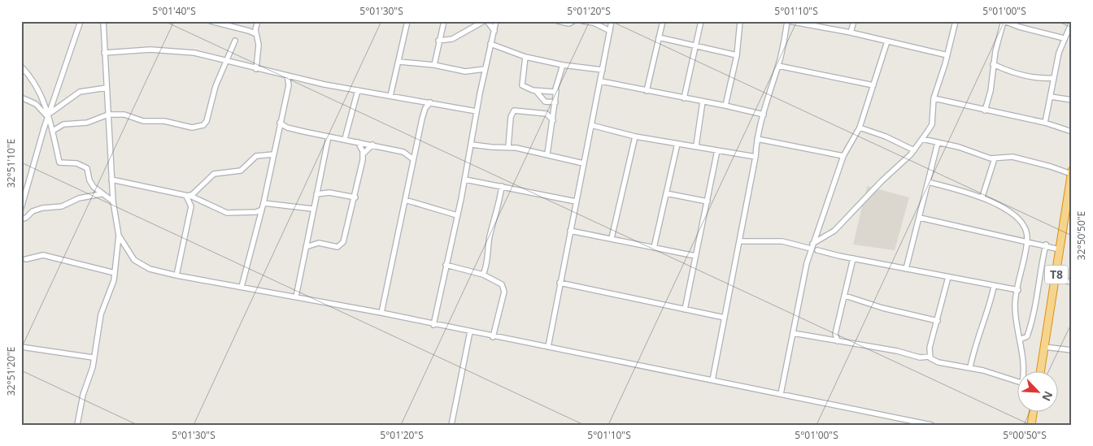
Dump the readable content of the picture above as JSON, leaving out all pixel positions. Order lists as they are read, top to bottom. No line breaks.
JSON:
{"streets":{"highway":["T8"]},"north":"bottom right","coordinates":["5°01'40\"S","5°01'30\"S","5°01'20\"S","5°01'10\"S","5°01'00\"S","32°51'10\"E","32°50'50\"E","32°51'20\"E","5°00'50\"S"]}
